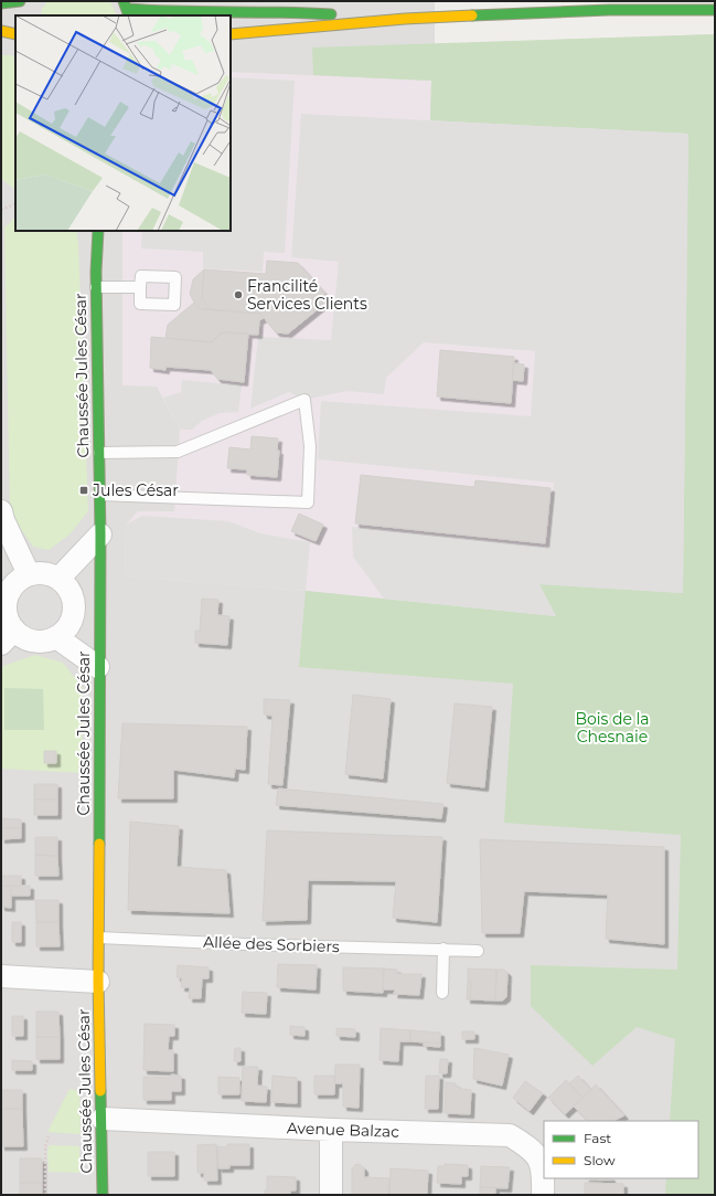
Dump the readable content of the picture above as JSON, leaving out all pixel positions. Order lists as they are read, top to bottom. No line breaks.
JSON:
{"streets":{"main road":["Chaussée Jules César"],"street":["Avenue Balzac"],"lane":["Allée des Sorbiers"]},"crossings":[["Chaussée Jules César","Allée des Sorbiers"],["Chaussée Jules César","Avenue Balzac"]],"parks":["Bois de la Chesnaie"],"places":{"other":["Francilité Services Clients"],"transit":["Jules César"]},"legend":["Fast","Slow"]}
